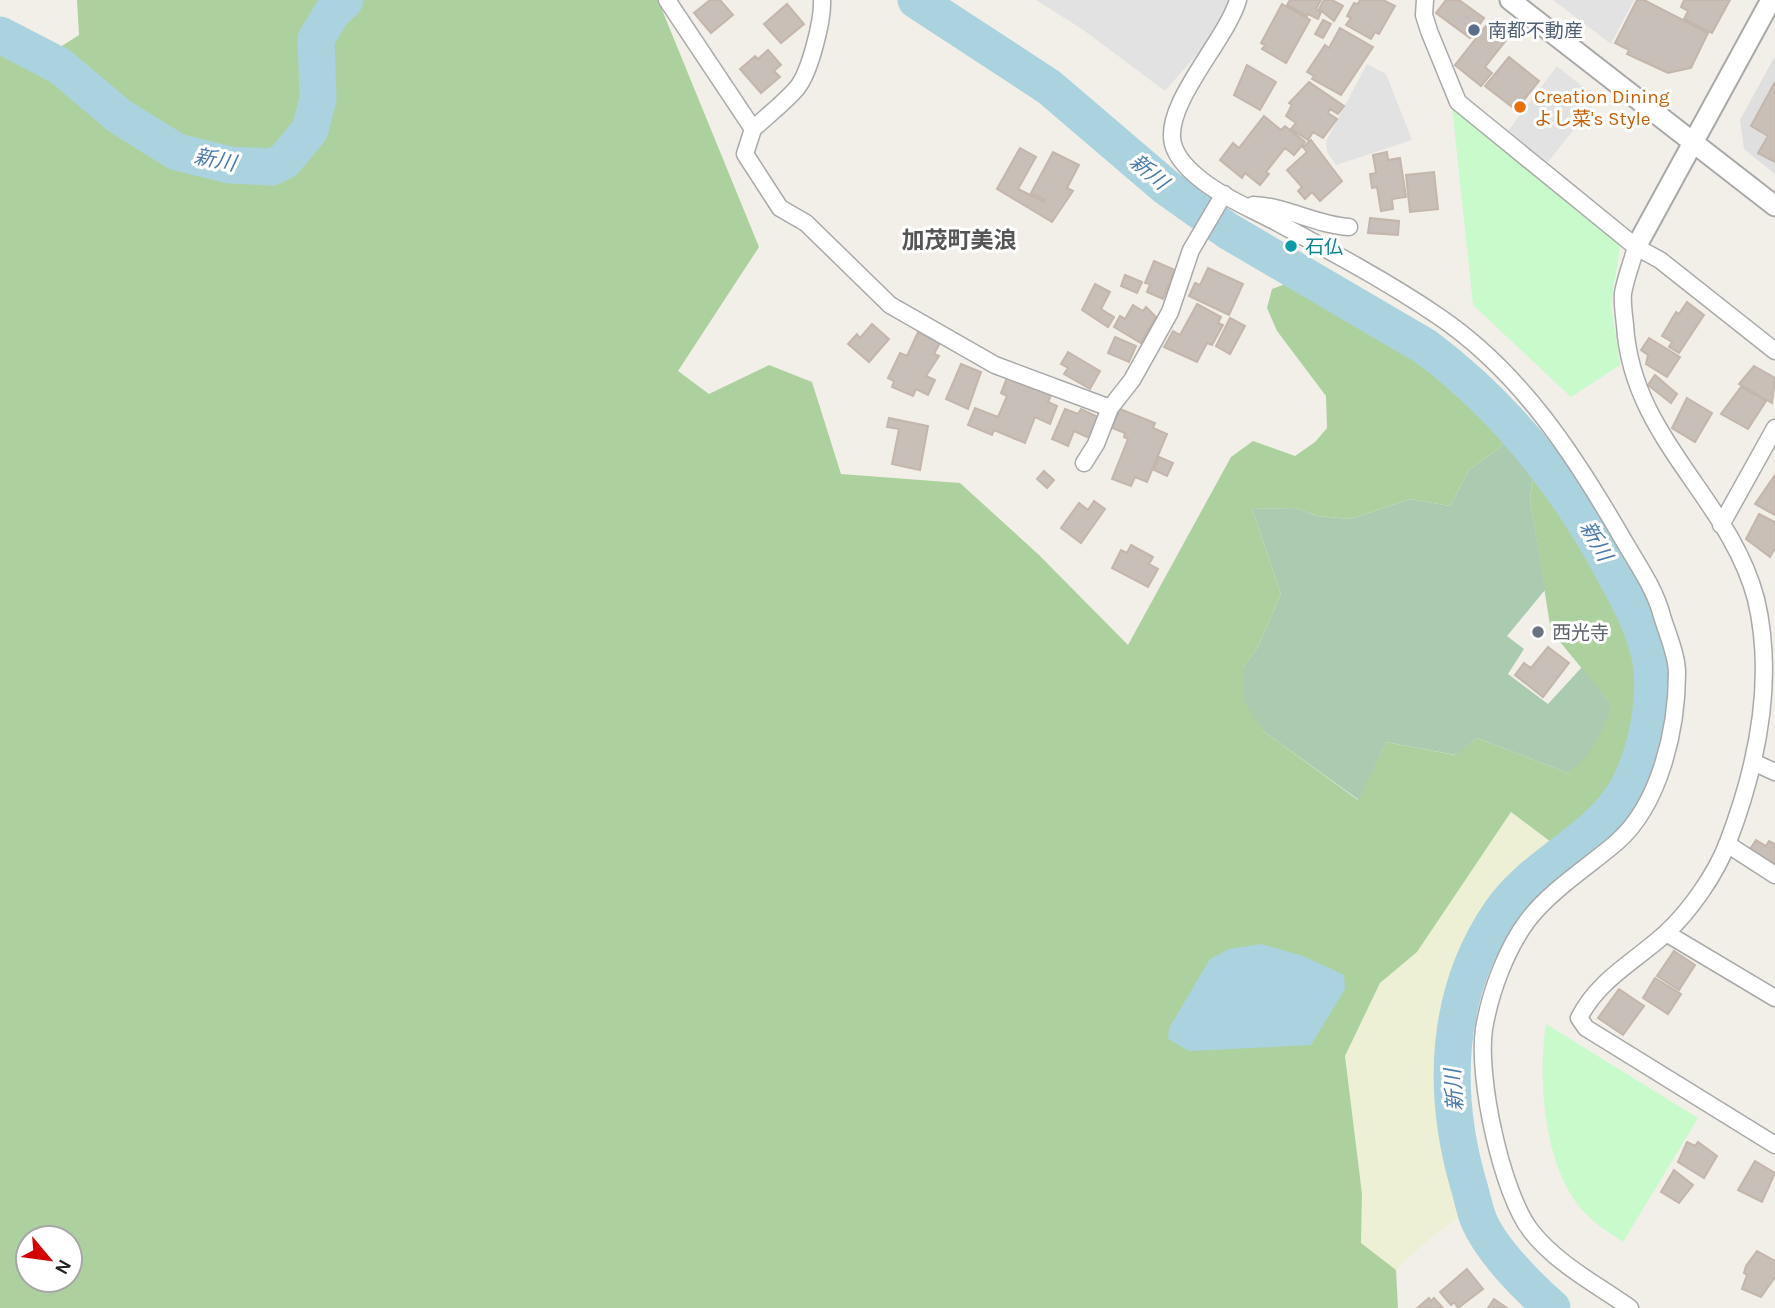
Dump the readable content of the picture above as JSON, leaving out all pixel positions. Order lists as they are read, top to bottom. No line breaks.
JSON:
{"districts":["加茂町美浪"],"water":["新川"],"places":["南都不動産","Creation Dining よし菜's Style","石仏","西光寺"],"north":"bottom right"}
